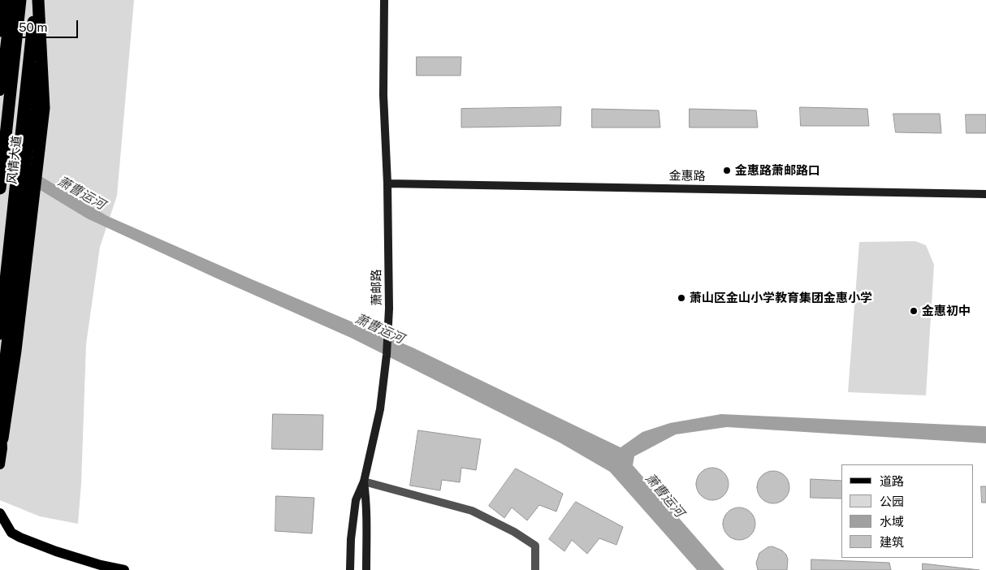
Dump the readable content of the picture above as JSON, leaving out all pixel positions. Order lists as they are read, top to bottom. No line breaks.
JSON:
{"streets":{"main road":["风情大道"],"street":["金惠路","萧邮路"]},"crossings":[["金惠路","萧邮路"]],"water":["萧曹运河"],"places":["金惠路萧邮路口","萧山区金山小学教育集团金惠小学","金惠初中"],"legend":["道路","公园","水域","建筑"],"scale_bar":"50 m"}
